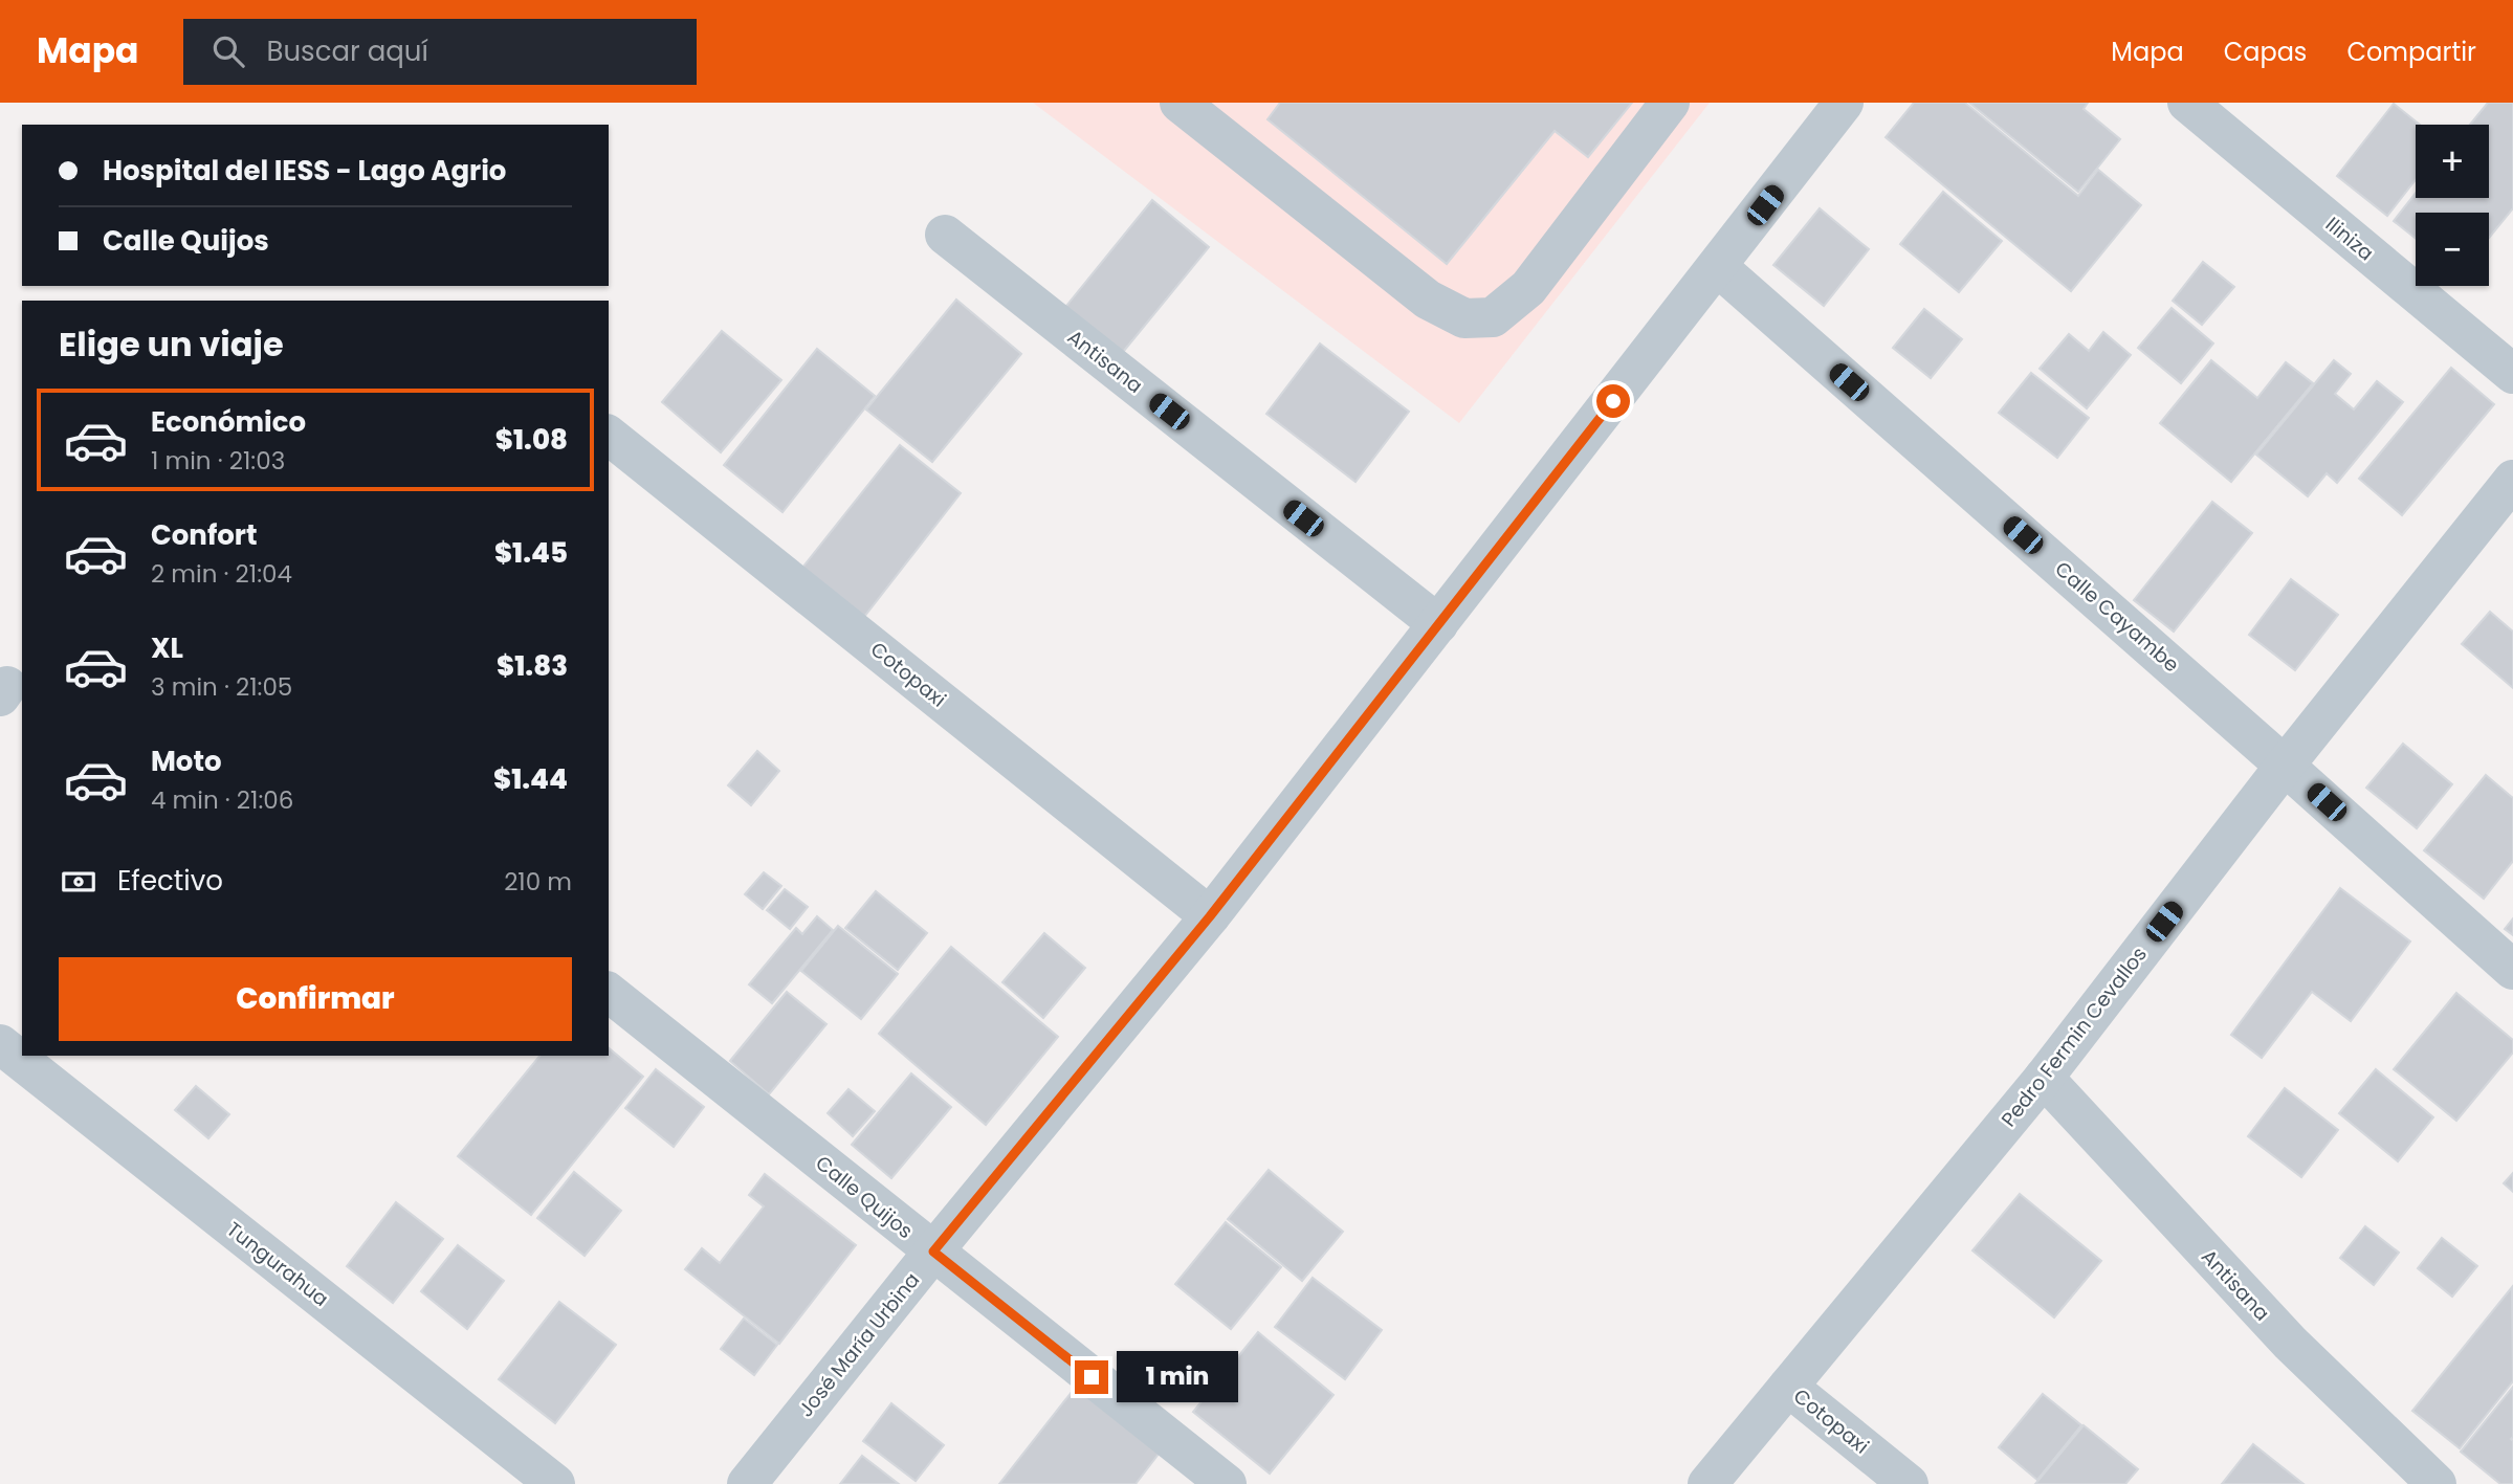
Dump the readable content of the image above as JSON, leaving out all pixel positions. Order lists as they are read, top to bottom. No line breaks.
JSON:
{"streets":{"street":["Iliniza","Antisana","Calle Cayambe","Cotopaxi","Pedro Fermin Cevallos","Calle Quijos","Tungurahua","José María Urbina"]},"crossings":[["Antisana","Pedro Fermin Cevallos"],["Antisana","José María Urbina"],["Calle Cayambe","Pedro Fermin Cevallos"],["Calle Cayambe","José María Urbina"],["Cotopaxi","Pedro Fermin Cevallos"],["Cotopaxi","José María Urbina"],["Calle Quijos","José María Urbina"]],"page":{"header":"Mapa","search":"Buscar aquí","nav":["Mapa","Capas","Compartir"],"map_buttons":["+","−"],"banner":["Hospital del IESS - Lago Agrio","Calle Quijos"],"heading":"Elige un viaje","list":[{"name":"Económico","note":"1 min · 21:03","value":"$1.08"},{"name":"Confort","note":"2 min · 21:04","value":"$1.45"},{"name":"XL","note":"3 min · 21:05","value":"$1.83"},{"name":"Moto","note":"4 min · 21:06","value":"$1.44"}],"pay":["Efectivo","210 m"],"buttons":"Confirmar","bubble":"1 min"}}
